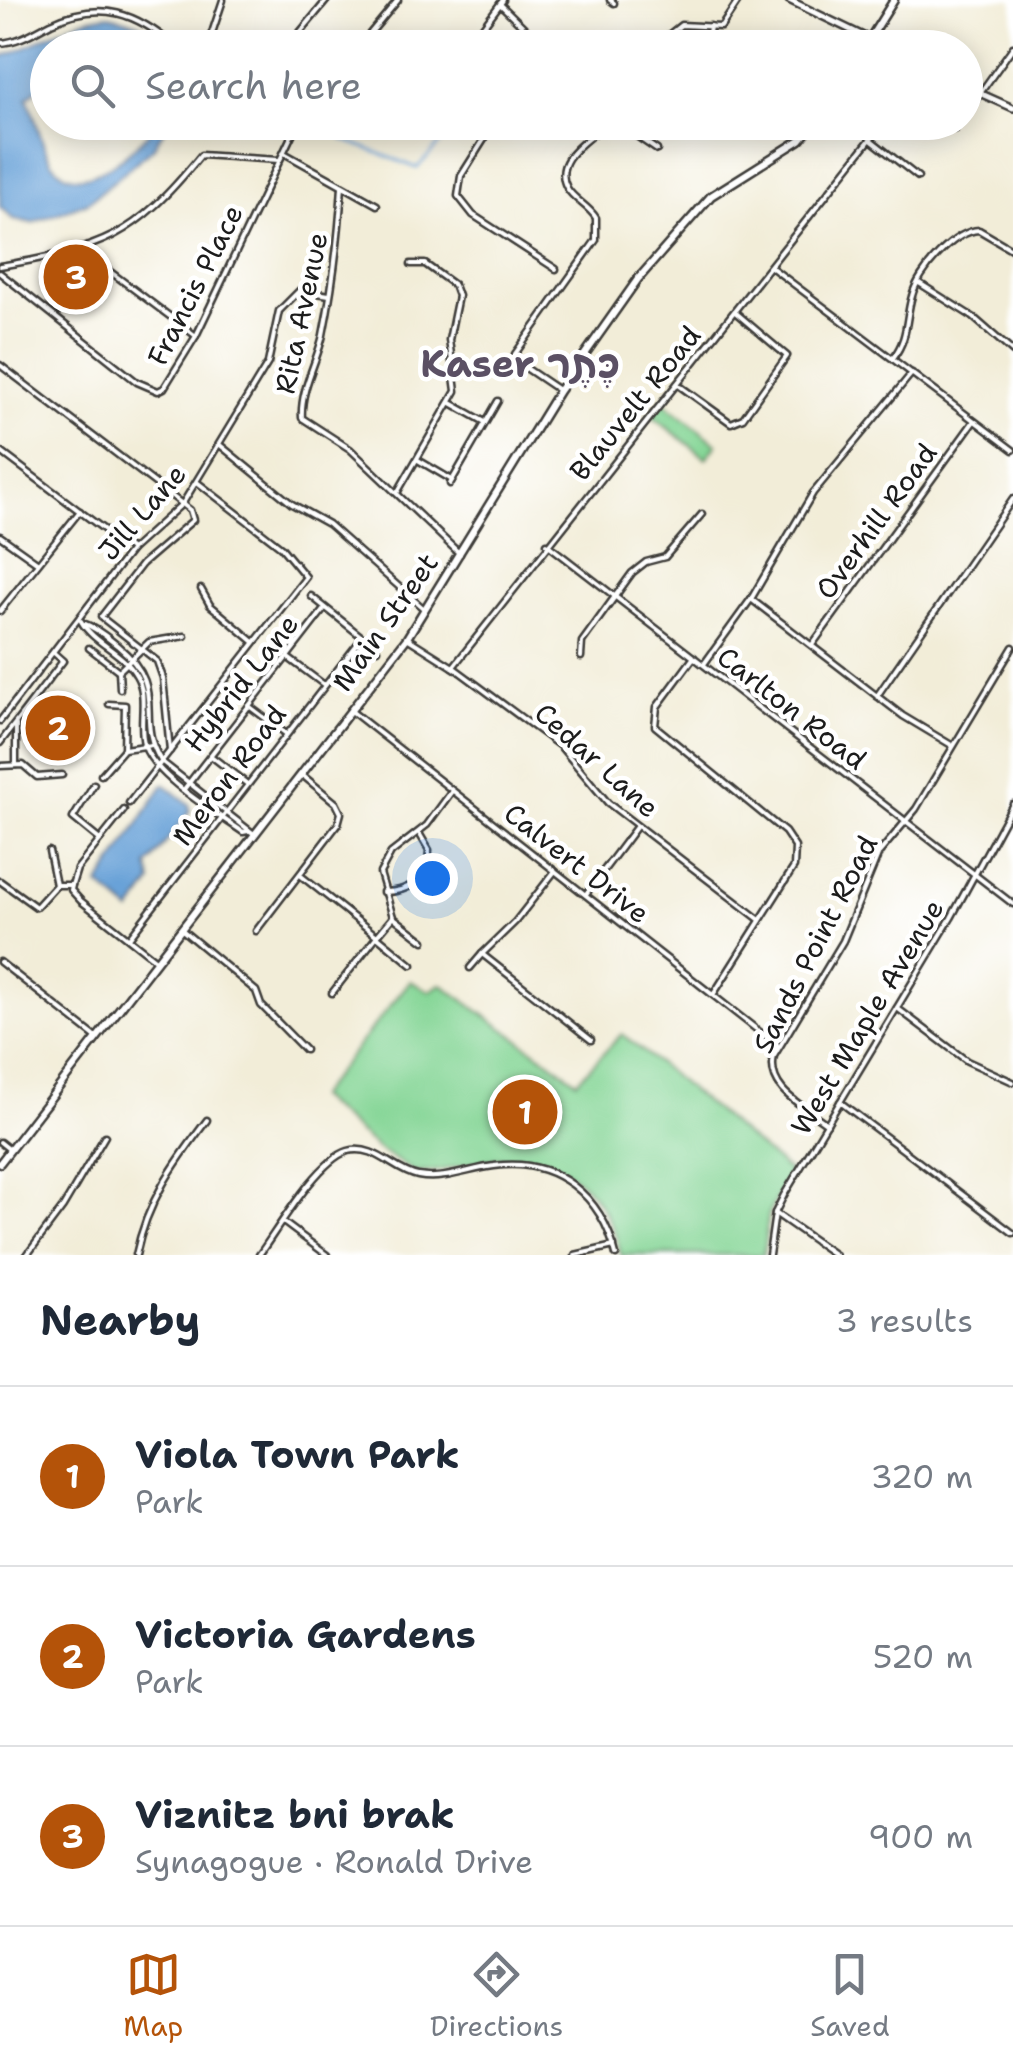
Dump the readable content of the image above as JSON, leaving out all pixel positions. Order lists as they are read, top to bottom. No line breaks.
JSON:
{"streets":{"main road":["Main Street"],"street":["Francis Place","Rita Avenue","Blauvelt Road","Jill Lane","Overhill Road","Hybrid Lane","Carlton Road","Cedar Lane","Meron Road","Calvert Drive","Sands Point Road","West Maple Avenue"]},"crossings":[["Rita Avenue","Jill Lane"],["Rita Avenue","Main Street"],["Blauvelt Road","Carlton Road"],["Blauvelt Road","Cedar Lane"],["Main Street","Calvert Drive"],["Carlton Road","Sands Point Road"],["Carlton Road","West Maple Avenue"],["Calvert Drive","Sands Point Road"],["Sands Point Road","West Maple Avenue"]],"districts":["Kaser כֶּתֶר"],"page":{"search":"Search here","pins":["3","2","1"],"heading":["Nearby","3 results"],"list":[{"mark":"1","name":"Viola Town Park","note":"Park","value":"320 m"},{"mark":"2","name":"Victoria Gardens","note":"Park","value":"520 m"},{"mark":"3","name":"Viznitz bni brak","note":"Synagogue · Ronald Drive","value":"900 m"}],"nav":["Map","Directions","Saved"]}}
